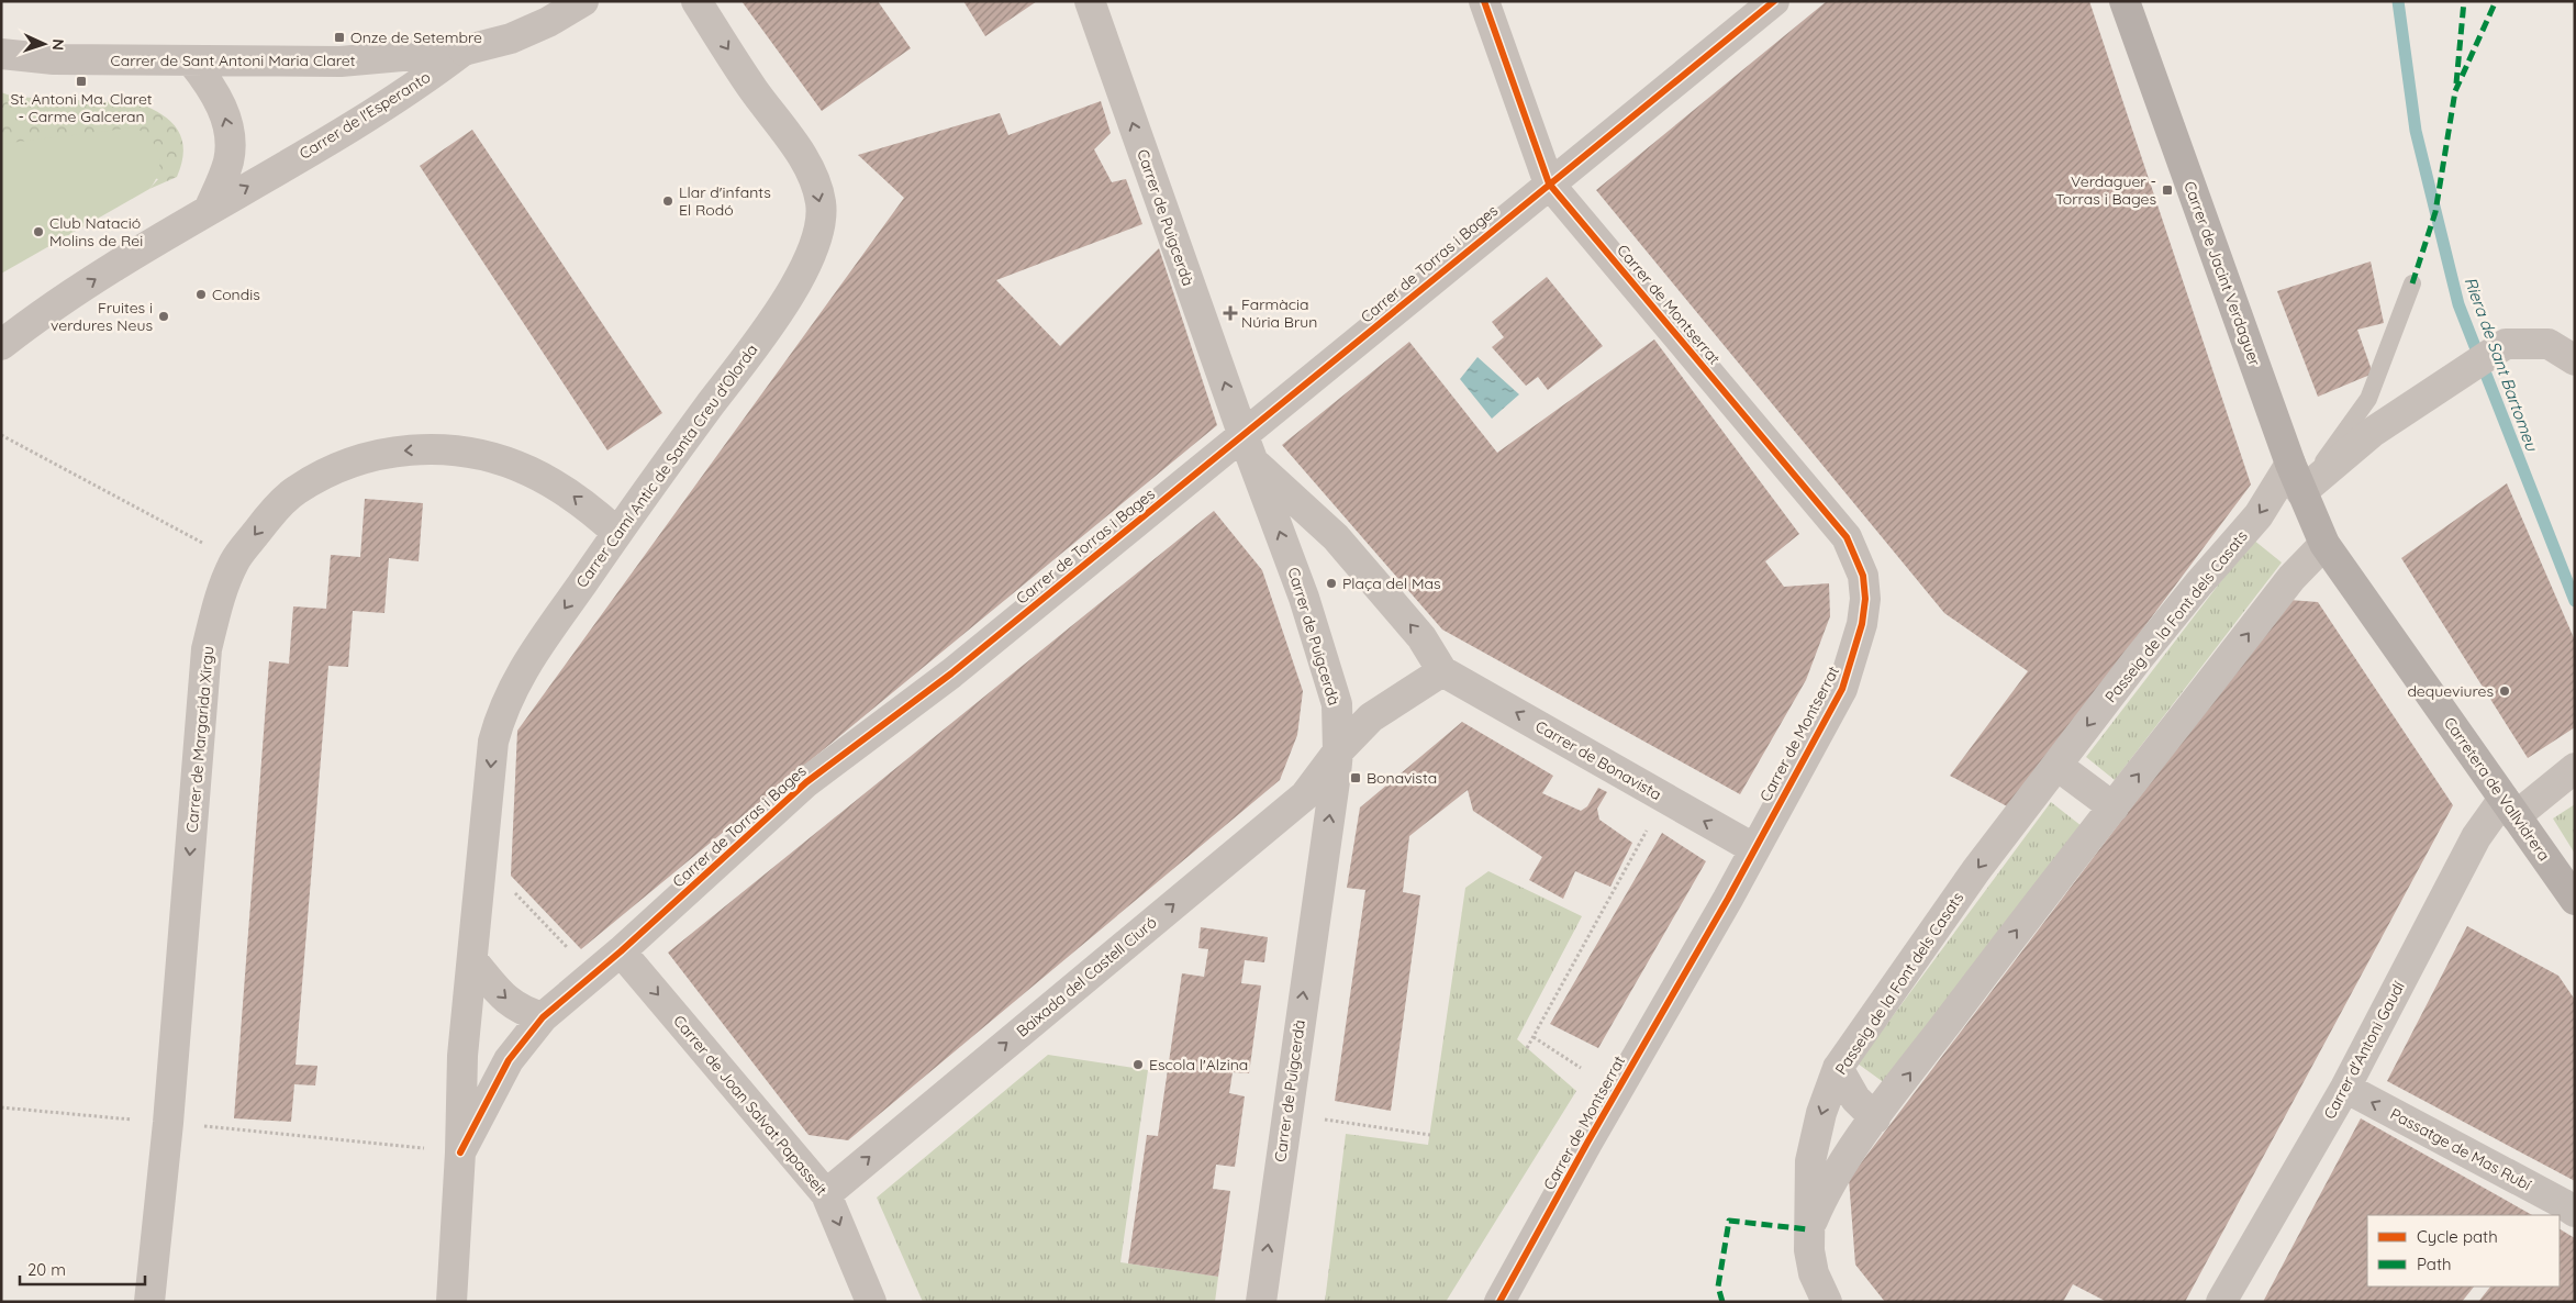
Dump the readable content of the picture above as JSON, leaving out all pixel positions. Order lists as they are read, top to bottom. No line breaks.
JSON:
{"streets":{"main road":["Carrer de Jacint Verdaguer","Carretera de Vallvidrera"],"street":["Carrer de Sant Antoni Maria Claret","Carrer de l'Esperanto","Carrer de Puigcerdà","Carrer de Torras i Bages","Carrer de Montserrat","Carrer Camí Antic de Santa Creu d'Olorda","Passeig de la Font dels Casats","Carrer de Margarida Xirgu","Carrer de Bonavista","Baixada del Castell Ciuró","Carrer d'Antoni Gaudí","Carrer de Joan Salvat Papasseit","Passatge de Mas Rubí"]},"crossings":[["Carrer de Sant Antoni Maria Claret","Carrer de l'Esperanto"],["Carrer de Puigcerdà","Carrer de Torras i Bages"],["Carrer de Puigcerdà","Baixada del Castell Ciuró"],["Carrer de Torras i Bages","Carrer de Montserrat"],["Carrer de Torras i Bages","Carrer Camí Antic de Santa Creu d'Olorda"],["Carrer de Torras i Bages","Carrer de Joan Salvat Papasseit"],["Carrer de Jacint Verdaguer","Passeig de la Font dels Casats"],["Carrer de Jacint Verdaguer","Carretera de Vallvidrera"],["Carrer de Montserrat","Carrer de Bonavista"],["Carrer Camí Antic de Santa Creu d'Olorda","Carrer de Margarida Xirgu"],["Passeig de la Font dels Casats","Carretera de Vallvidrera"],["Carretera de Vallvidrera","Carrer d'Antoni Gaudí"],["Baixada del Castell Ciuró","Carrer de Joan Salvat Papasseit"],["Carrer d'Antoni Gaudí","Passatge de Mas Rubí"]],"one_way":["Carrer de l'Esperanto","Carrer de Puigcerdà","Carrer Camí Antic de Santa Creu d'Olorda","Carrer de Bonavista","Baixada del Castell Ciuró","Carrer de Joan Salvat Papasseit","Passatge de Mas Rubí"],"water":["Riera de Sant Bartomeu"],"places":{"transit":["Onze de Setembre","St. Antoni Ma. Claret - Carme Galceran","Verdaguer - Torras i Bages","Bonavista"],"other":["Llar d'infants El Rodó","Club Natació Molins de Rei","Condis","Fruites i verdures Neus","Plaça del Mas","dequeviures","Escola l'Alzina"],"health":["Farmàcia Núria Brun"]},"legend":["Cycle path","Path"],"scale_bar":"20 m","north":"right"}
